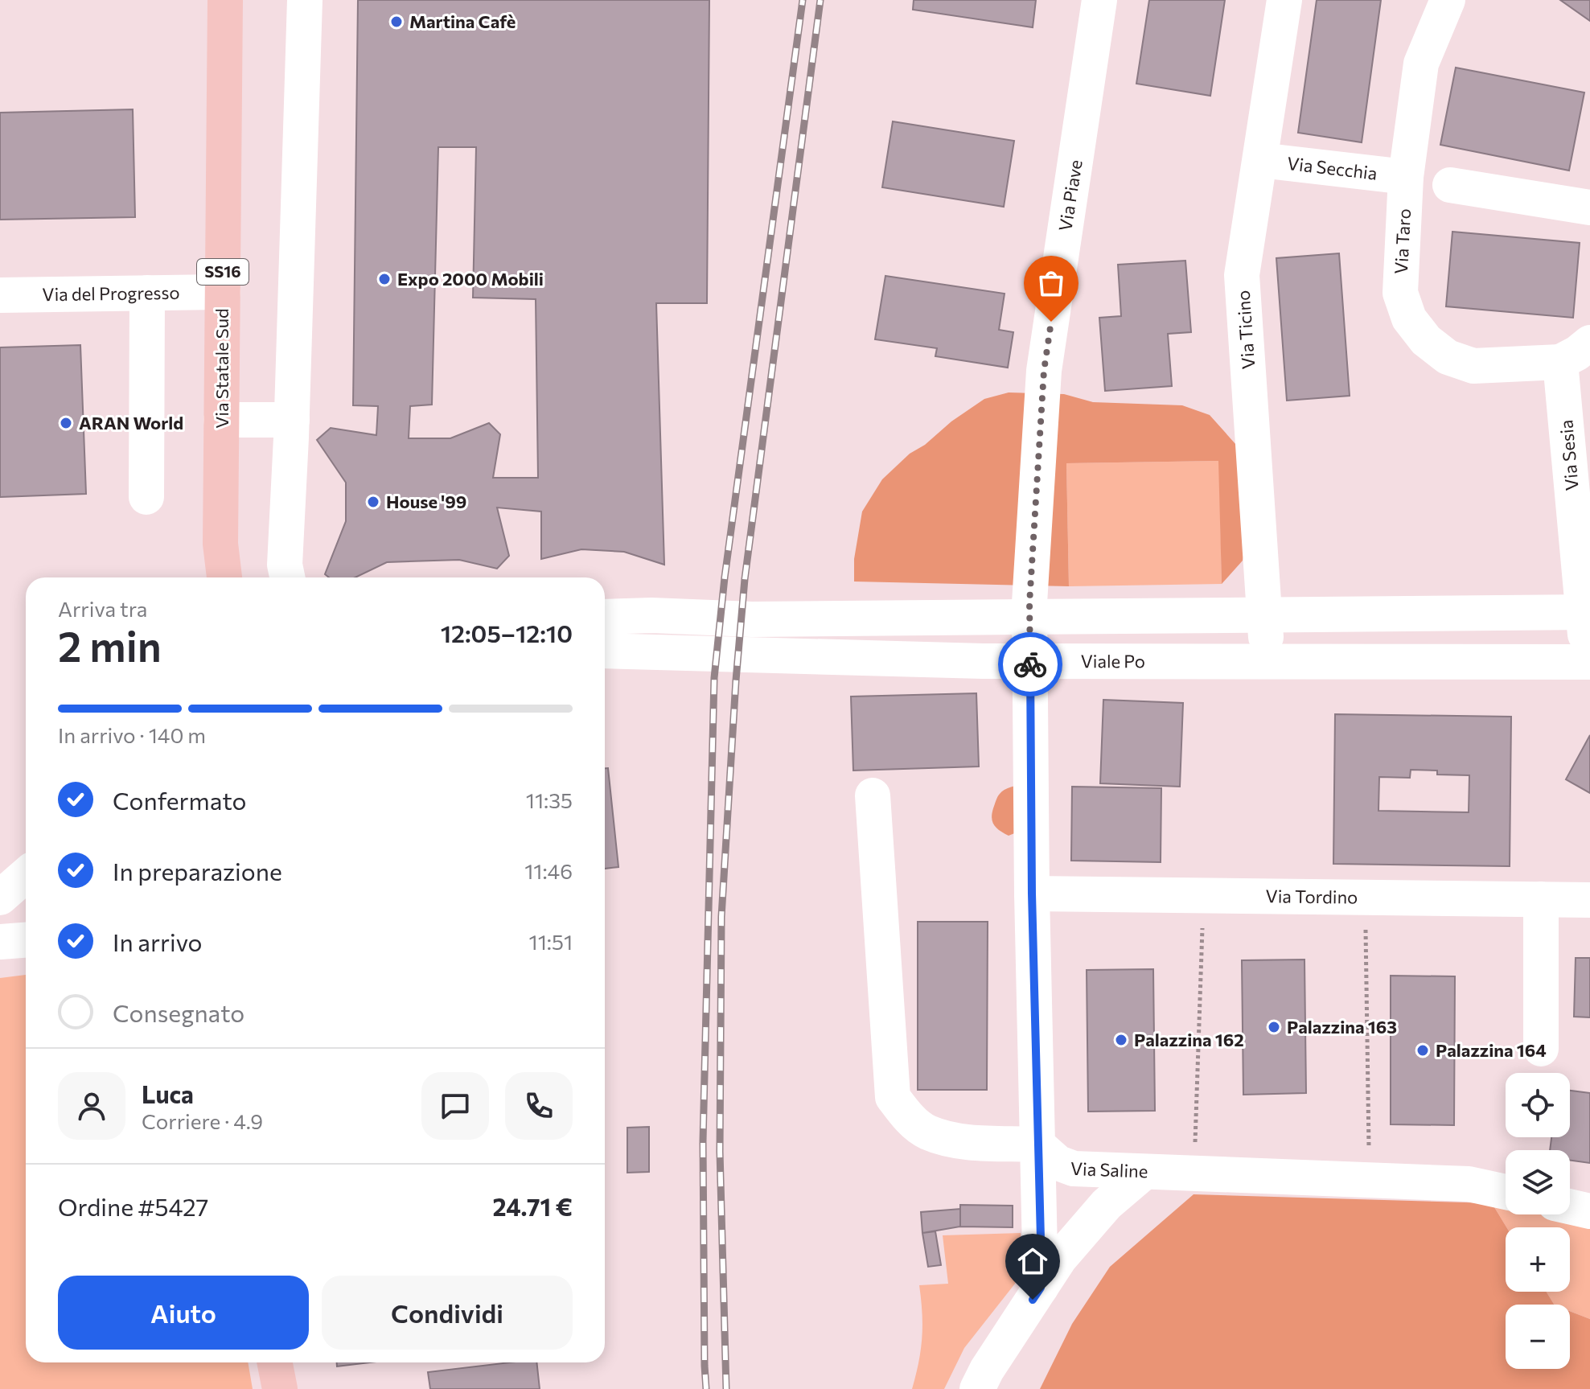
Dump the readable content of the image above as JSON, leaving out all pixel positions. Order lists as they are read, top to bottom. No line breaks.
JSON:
{"streets":{"main road":["SS16","Via Statale Sud"],"street":["Via Secchia","Via Piave","Via Taro","Via del Progresso","Via Ticino","Via Sesia","Viale Po","Via Tordino","Via Saline"]},"crossings":[["Via Secchia","Via Taro"],["Via Secchia","Via Ticino"],["Via Piave","Viale Po"],["Via Taro","Via Sesia"],["SS16","Via Statale Sud"],["Via del Progresso","Via Statale Sud"],["Via Ticino","Viale Po"],["Via Sesia","Viale Po"]],"places":["Martina Cafè","Expo 2000 Mobili","ARAN World","House '99","Palazzina 163","Palazzina 162","Palazzina 164"],"page":{"heading":["2 min","Arriva tra","12:05–12:10"],"panel":["Luca","Corriere · 4.9","Ordine #5427","24.71 €"],"bar":"In arrivo · 140 m","list":[["Confermato","11:35"],["In preparazione","11:46"],["In arrivo","11:51"],"Consegnato"],"map_buttons":["+","−"],"buttons":["Aiuto","Condividi"]}}
